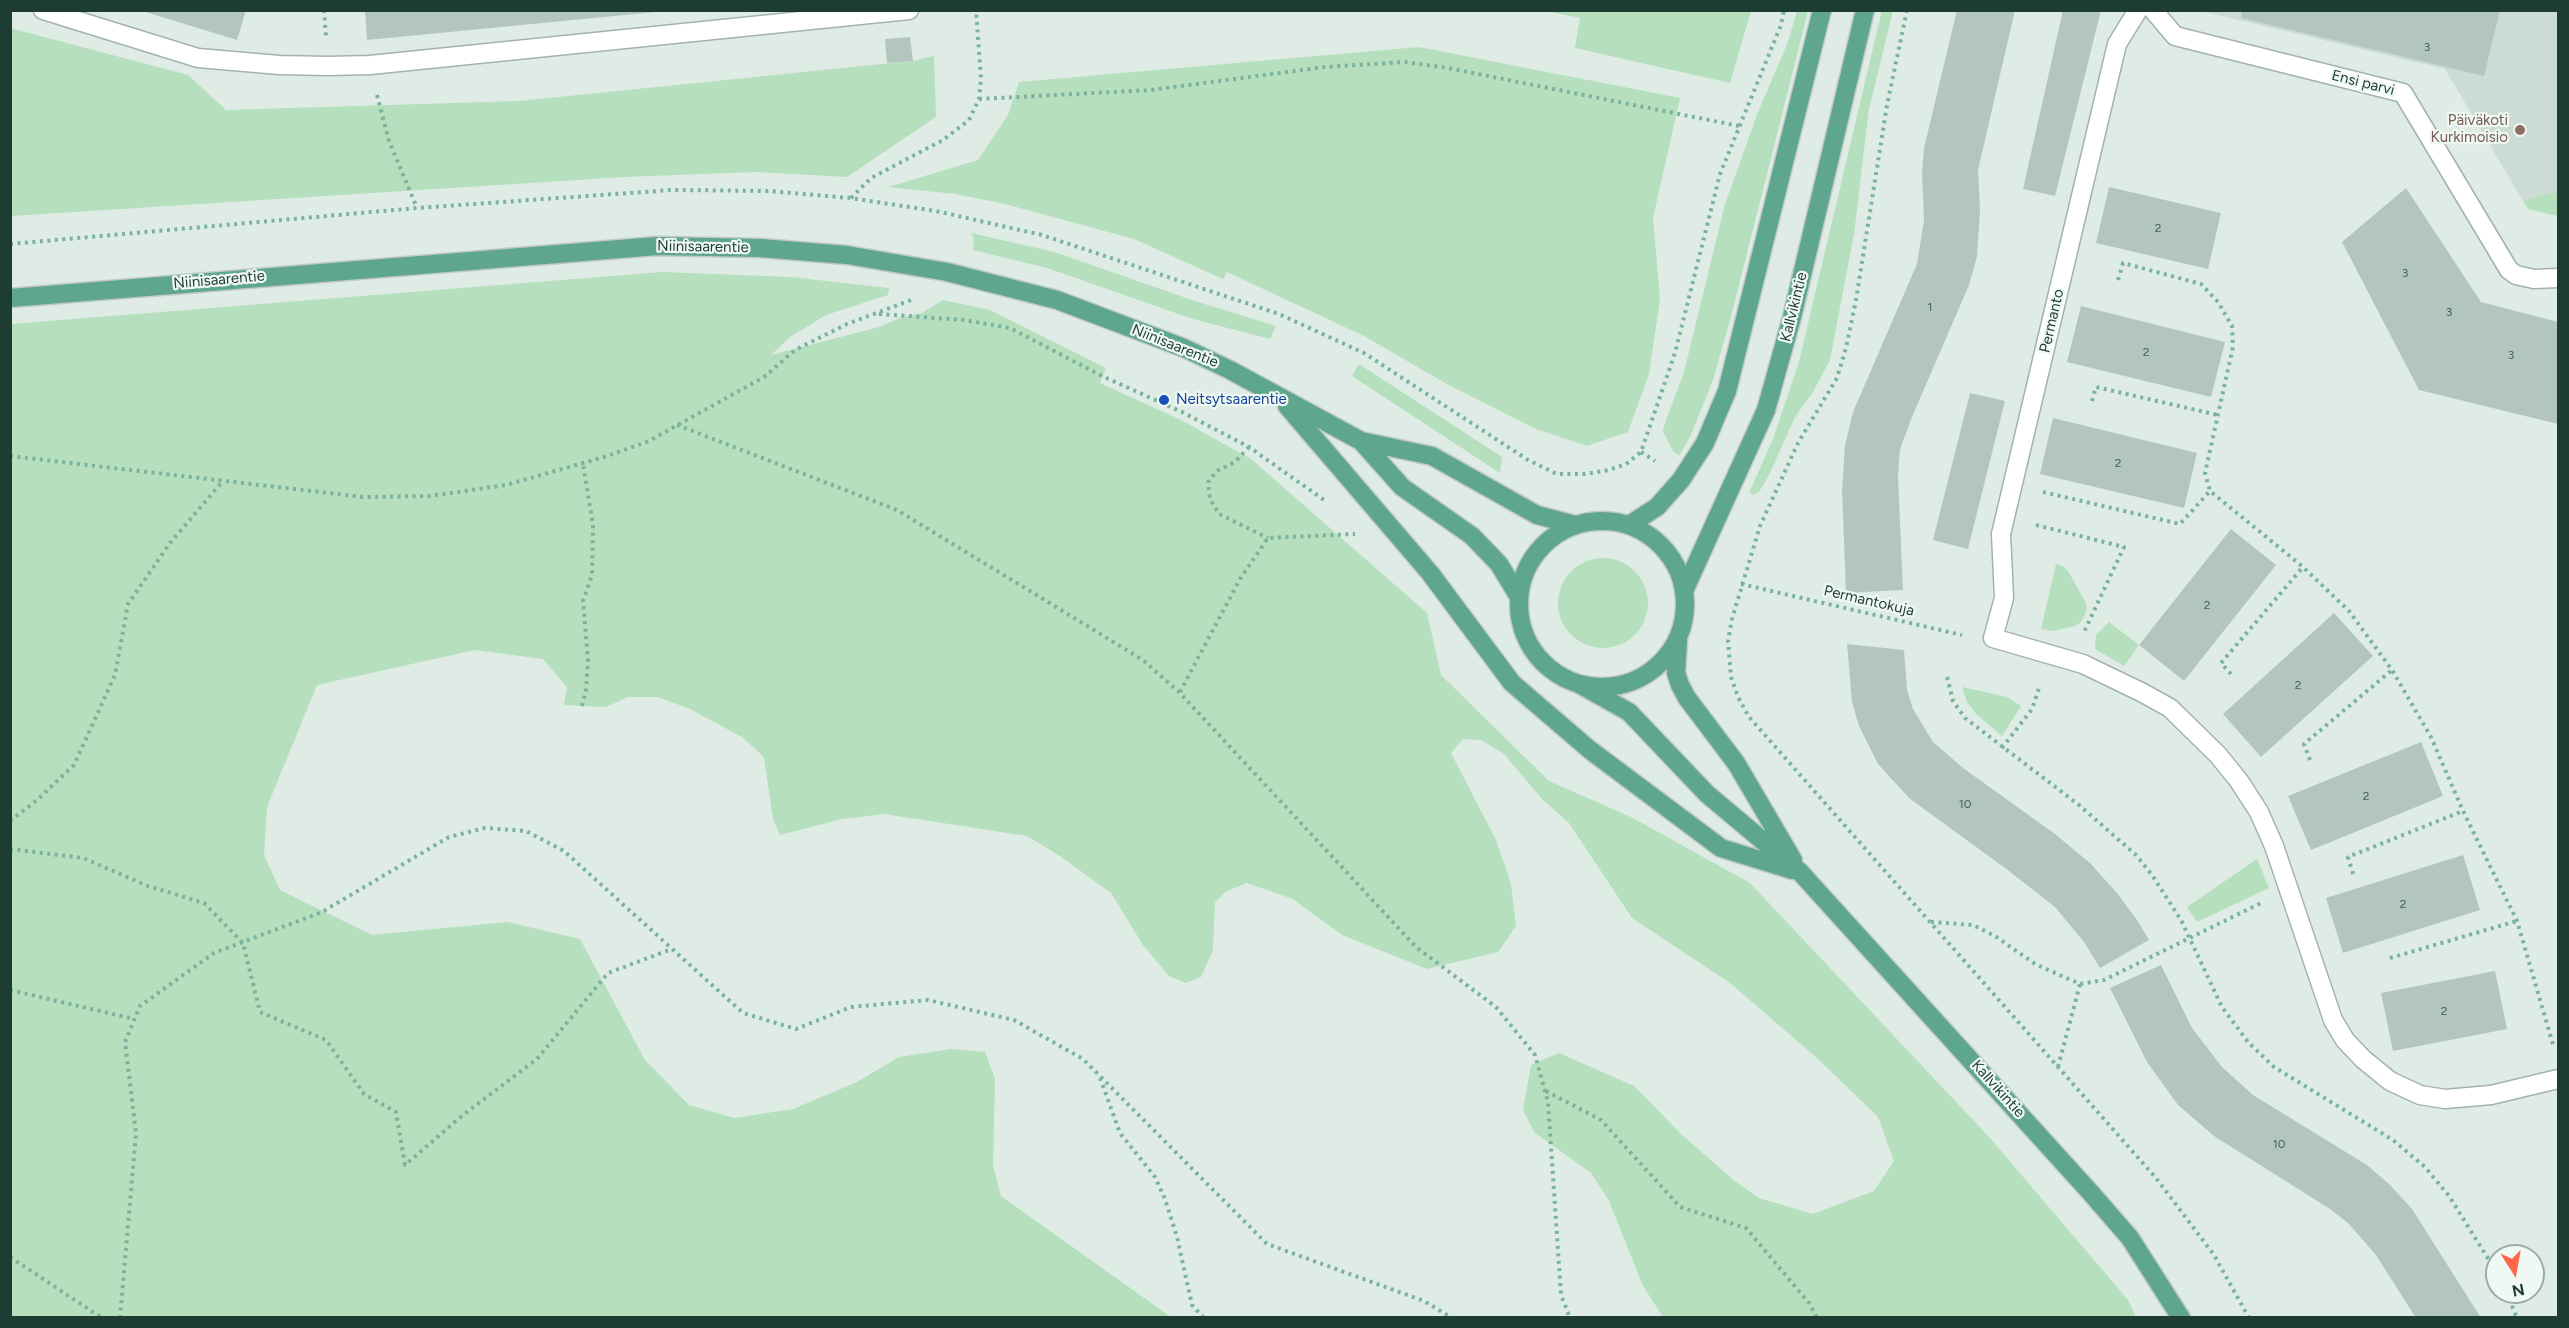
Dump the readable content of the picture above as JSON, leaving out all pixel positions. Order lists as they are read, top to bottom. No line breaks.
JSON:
{"streets":{"main road":["Niinisaarentie","Kallvikintie"],"street":["Ensi parvi","Permanto"],"path":["Permantokuja"]},"crossings":[["Niinisaarentie","Kallvikintie"],["Permanto","Permantokuja"]],"places":["Päiväkoti Kurkimoisio","Neitsytsaarentie"],"house_numbers":["3","2","3","1","3","2","3","2","2","2","2","10","2","2","10"],"north":"bottom"}
